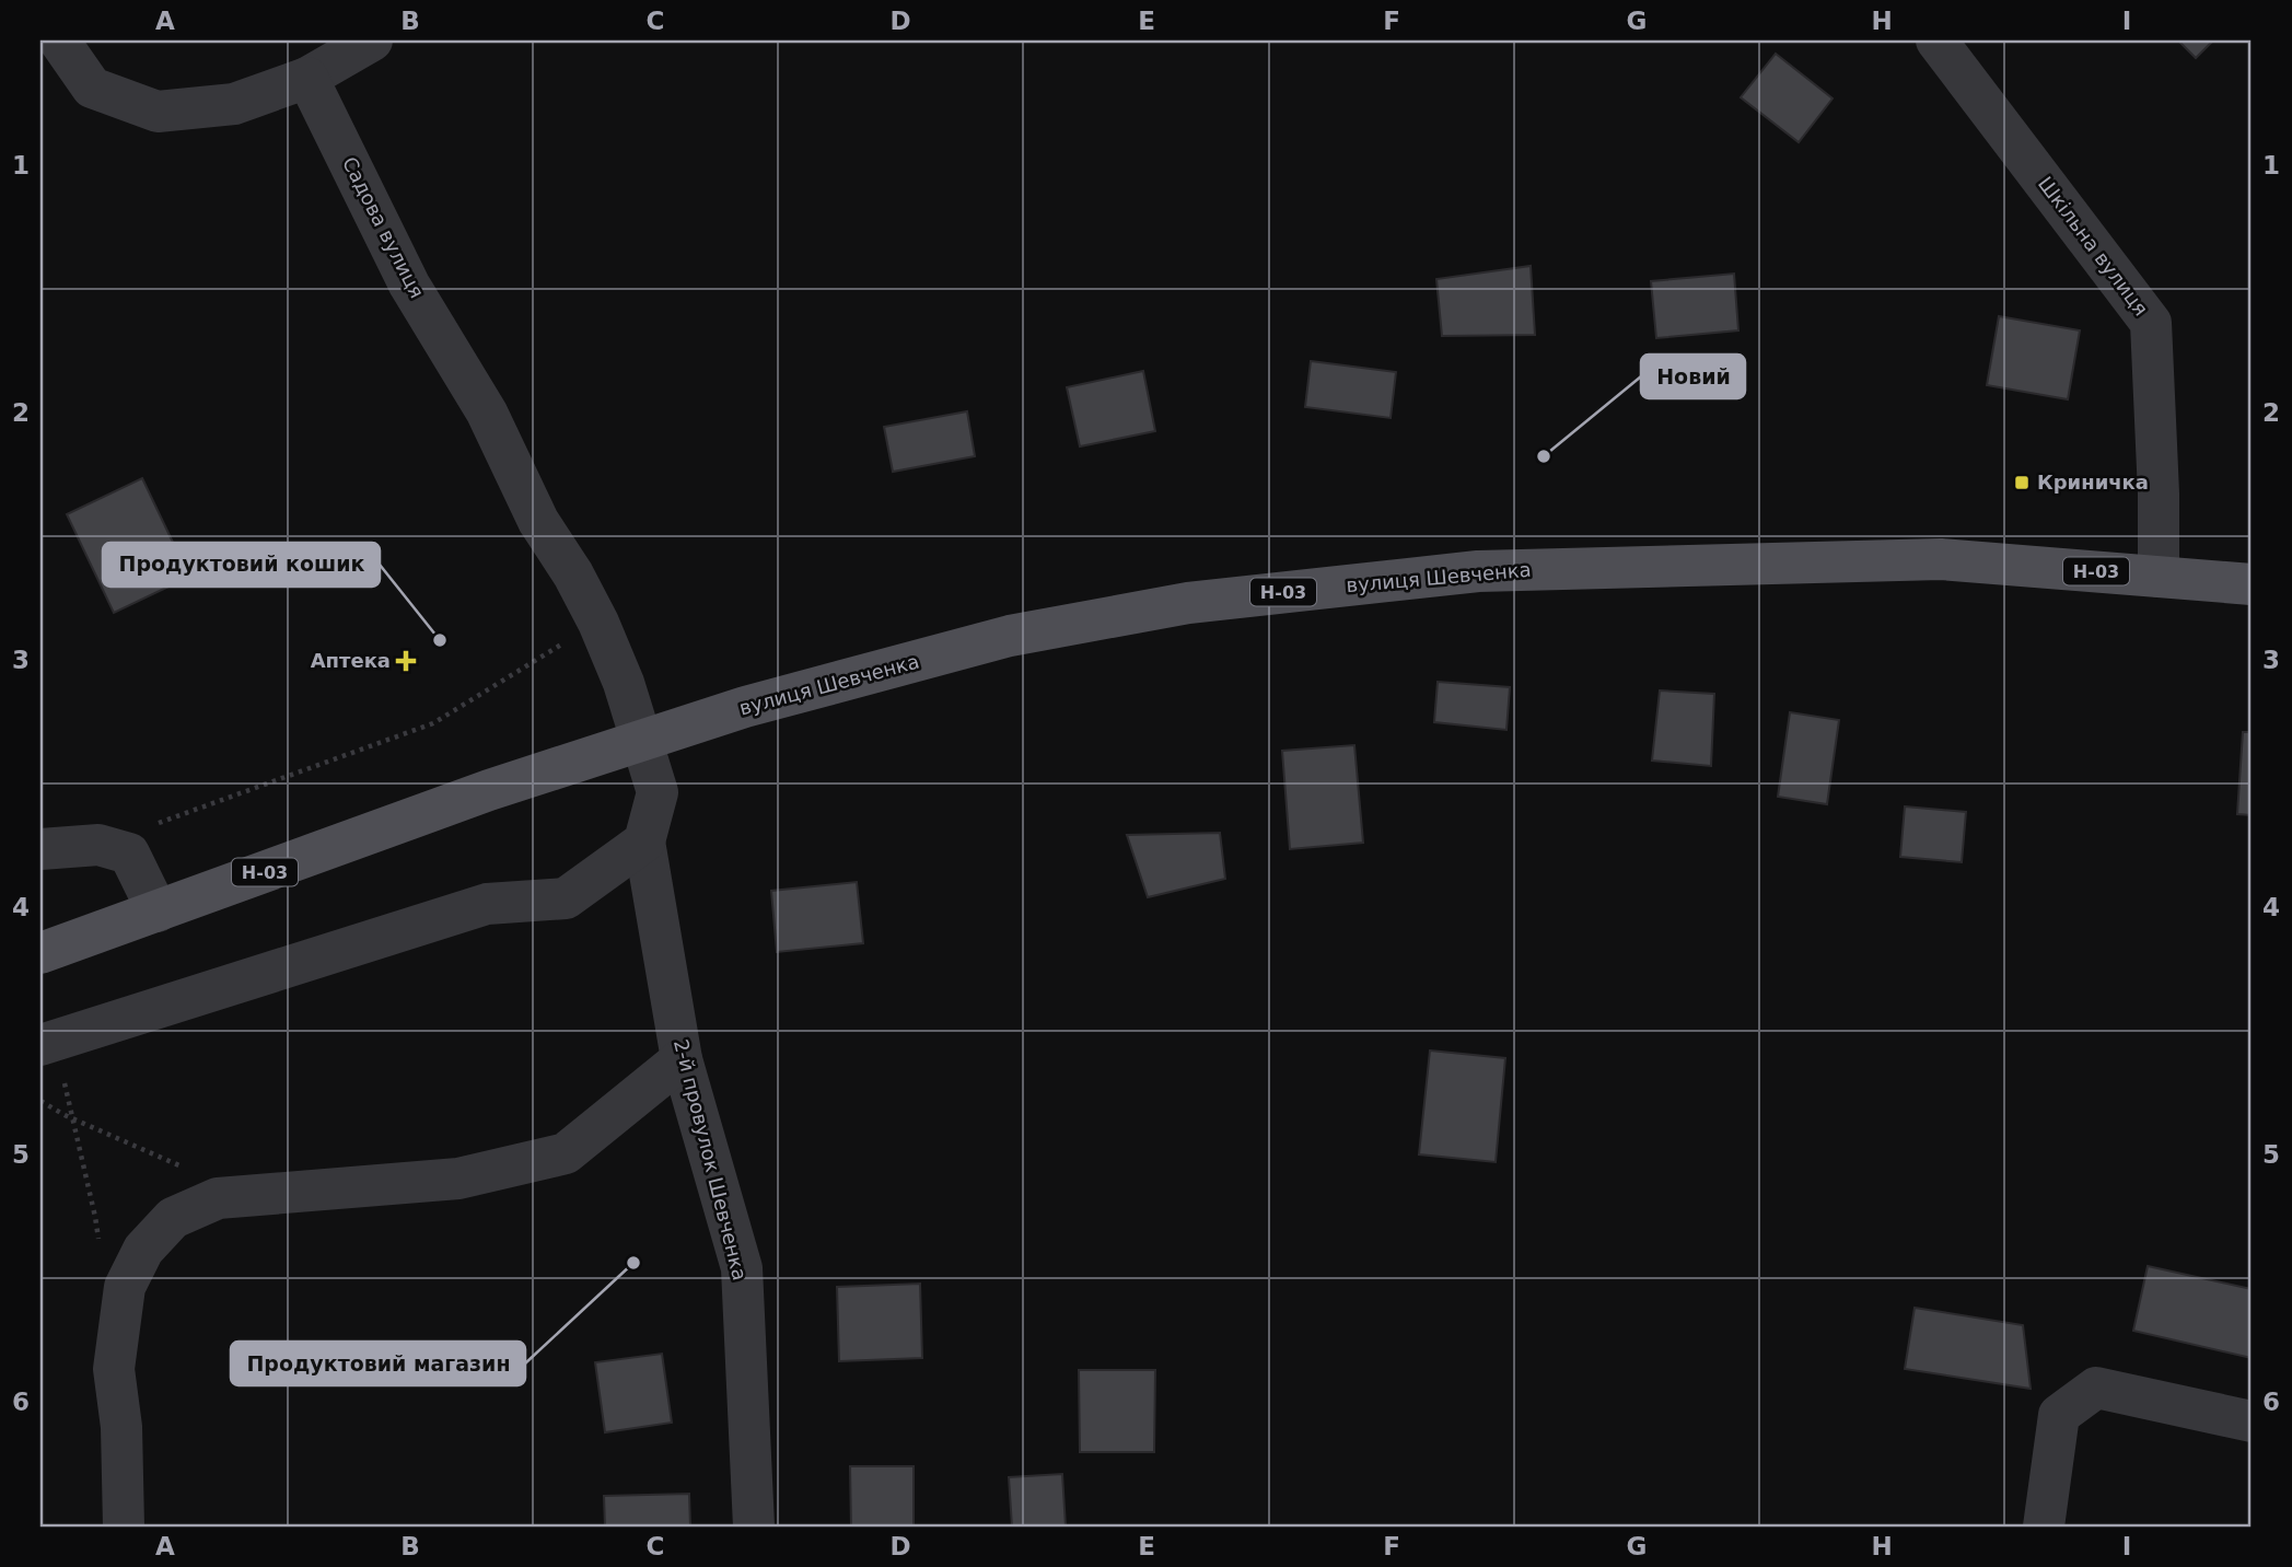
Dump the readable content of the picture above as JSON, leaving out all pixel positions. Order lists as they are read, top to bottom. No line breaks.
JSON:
{"streets":{"main road":["Н-03","вулиця Шевченка"],"street":["Садова вулиця","Шкільна вулиця","2-й провулок Шевченка"]},"crossings":[["Садова вулиця","Н-03"],["Садова вулиця","вулиця Шевченка"],["Садова вулиця","2-й провулок Шевченка"],["Шкільна вулиця","вулиця Шевченка"],["Н-03","вулиця Шевченка"]],"places":{"other":["Новий","Продуктовий кошик","Продуктовий магазин"],"transit":["Криничка"],"health":["Аптека"]},"grid":{"columns":["A","B","C","D","E","F","G","H","I"],"rows":["1","2","3","4","5","6"]}}
